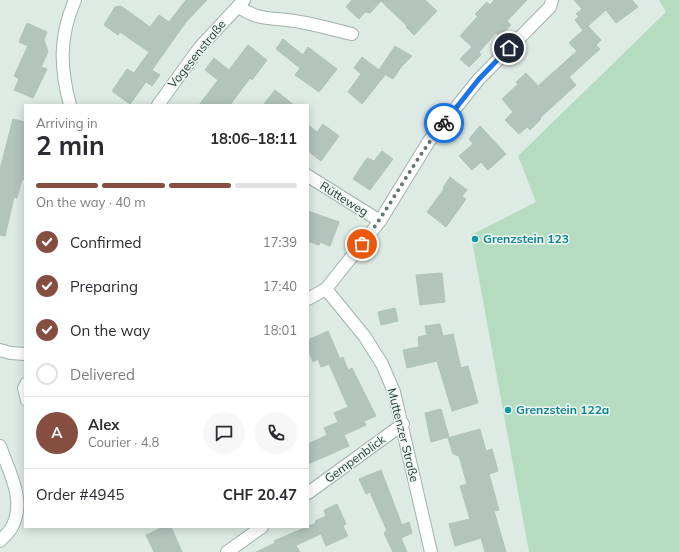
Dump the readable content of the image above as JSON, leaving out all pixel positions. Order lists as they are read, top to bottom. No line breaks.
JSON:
{"streets":{"street":["Vogesenstraße","Rütteweg","Muttenzer Straße","Gempenblick"]},"crossings":[["Muttenzer Straße","Gempenblick"]],"places":["Grenzstein 123","Grenzstein 122a"],"page":{"heading":["2 min","Arriving in","18:06–18:11"],"panel":["Alex","Courier · 4.8","Order #4945","CHF 20.47"],"bar":"On the way · 40 m","list":[["Confirmed","17:39"],["Preparing","17:40"],["On the way","18:01"],"Delivered"],"round":"A"}}
